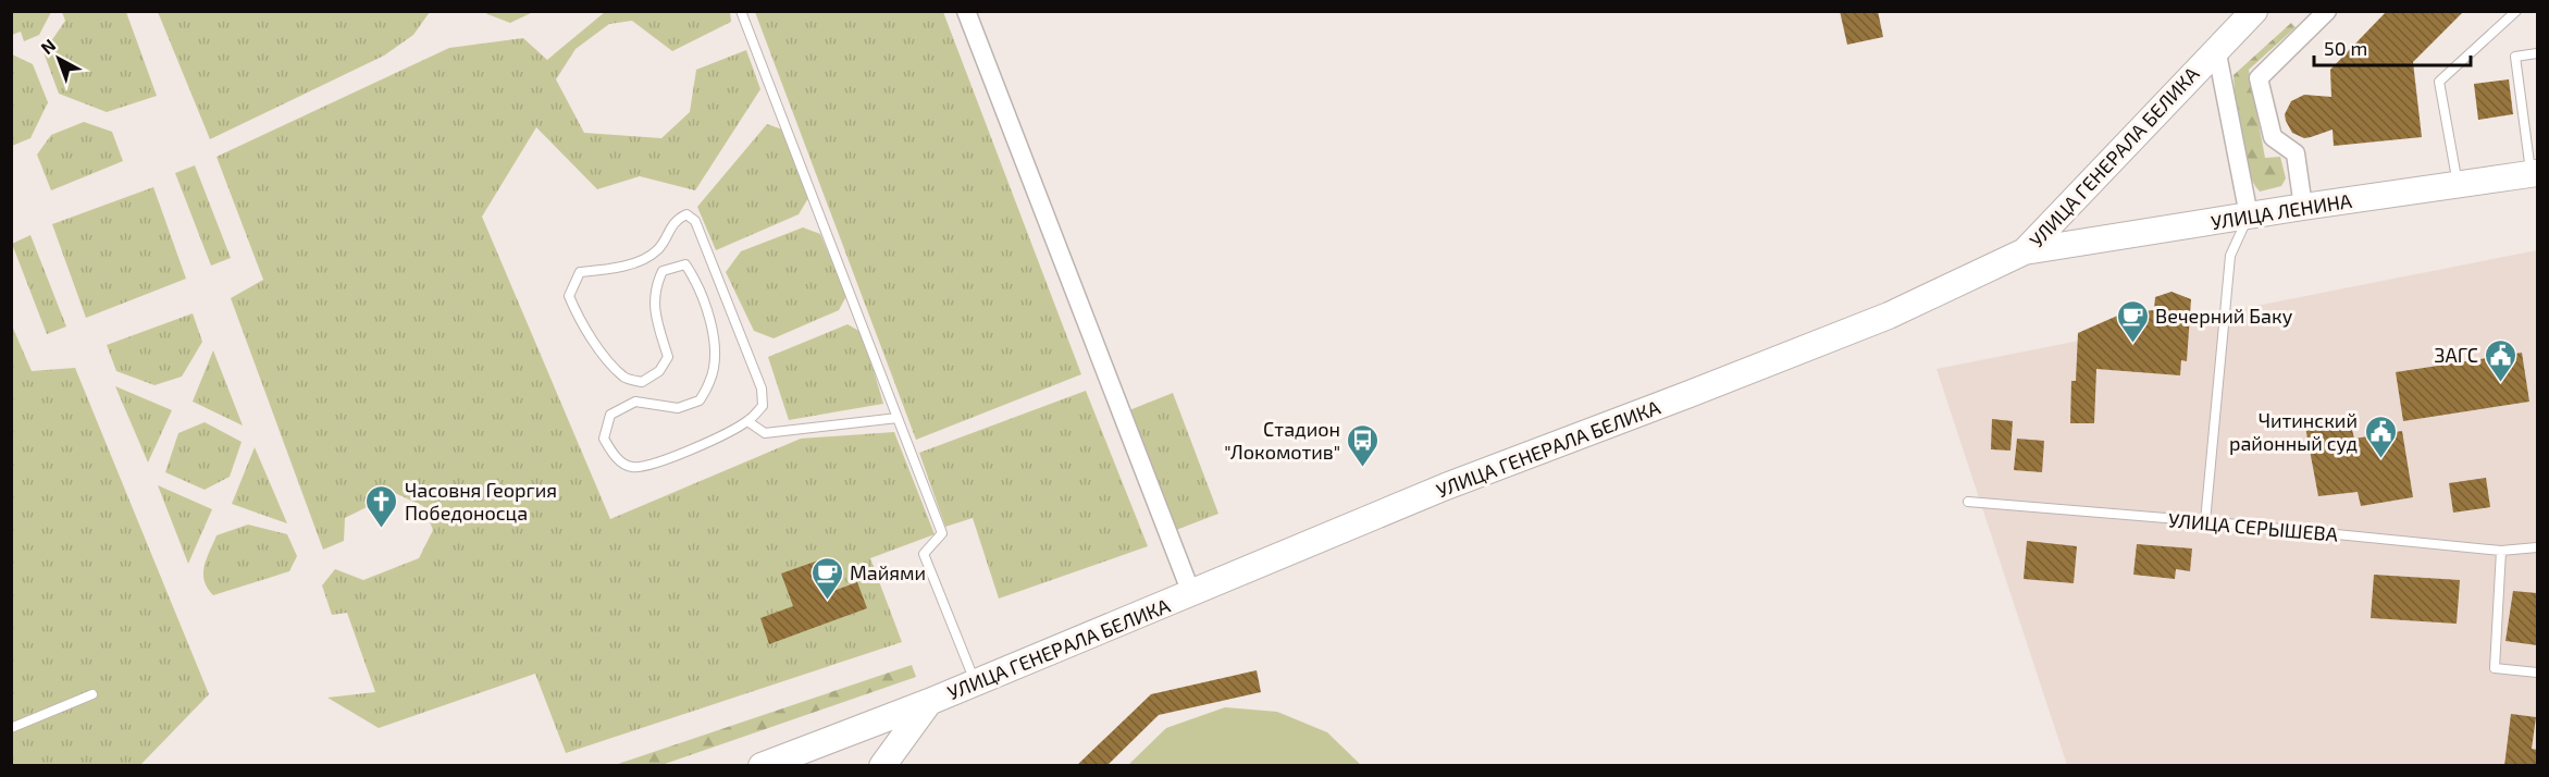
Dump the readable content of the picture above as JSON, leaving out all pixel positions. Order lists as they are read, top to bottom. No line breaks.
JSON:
{"streets":{"main road":["УЛИЦА ГЕНЕРАЛА БЕЛИКА","УЛИЦА ЛЕНИНА"],"lane":["УЛИЦА СЕРЫШЕВА"]},"crossings":[["УЛИЦА ГЕНЕРАЛА БЕЛИКА","УЛИЦА ЛЕНИНА"]],"places":{"cafe":["Вечерний Баку","Майями"],"public building":["ЗАГС","Читинский районный суд"],"bus stop":["Стадион \"Локомотив\""],"church":["Часовня Георгия Победоносца"]},"scale_bar":"50 m","north":"top left"}
